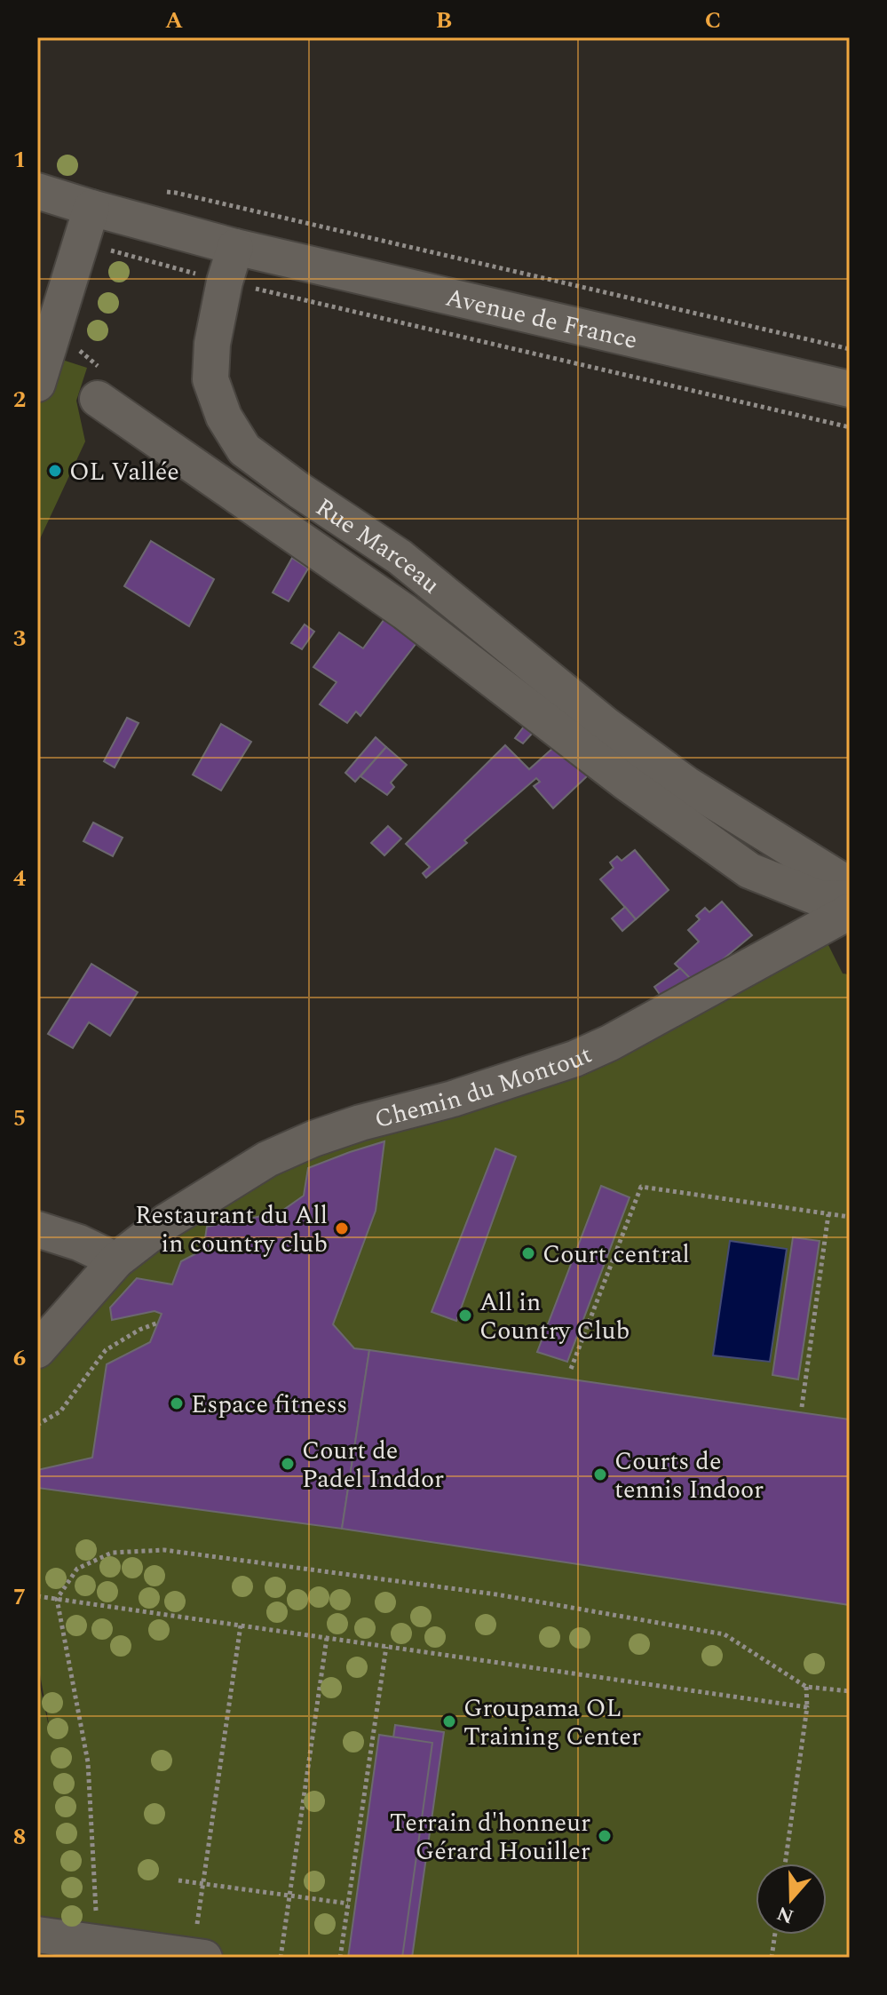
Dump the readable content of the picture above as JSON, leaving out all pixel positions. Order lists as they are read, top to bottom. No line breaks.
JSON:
{"streets":{"street":["Avenue de France","Rue Marceau","Chemin du Montout"]},"crossings":[["Avenue de France","Rue Marceau"]],"places":["OL Vallée","Restaurant du All in country club","Court central","All in Country Club","Espace fitness","Court de Padel Inddor","Courts de tennis Indoor","Groupama OL Training Center","Terrain d'honneur Gérard Houiller"],"north":"bottom","grid":{"columns":["A","B","C"],"rows":["1","2","3","4","5","6","7","8"]}}
